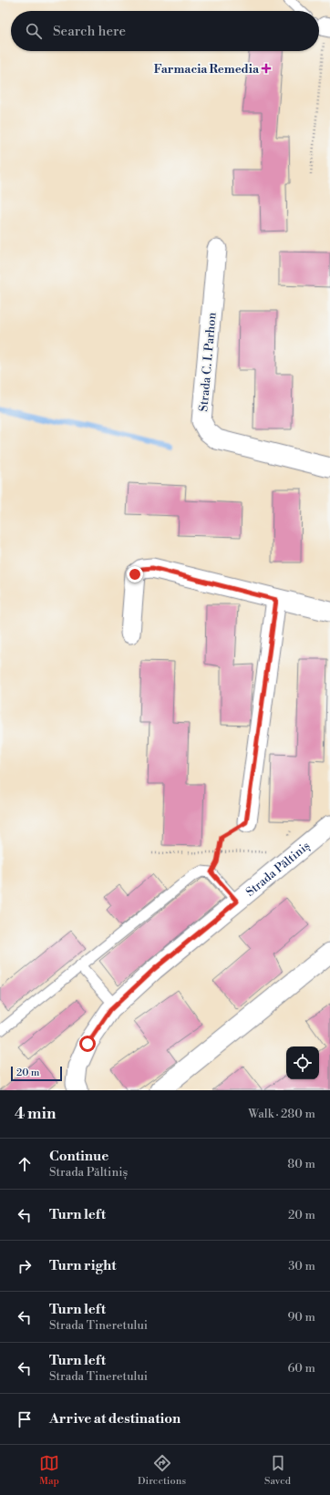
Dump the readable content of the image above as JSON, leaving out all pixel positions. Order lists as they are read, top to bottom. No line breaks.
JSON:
{"streets":{"street":["Strada C. I. Parhon","Strada Păltiniș"]},"places":{"health":["Farmacia Remedia"]},"scale_bar":"20 m","page":{"search":"Search here","scale":"20 m","heading":["4 min","Walk · 280 m"],"list":[["Continue","Strada Păltiniș","80 m"],["Turn left","20 m"],["Turn right","30 m"],["Turn left","Strada Tineretului","90 m"],["Turn left","Strada Tineretului","60 m"],"Arrive at destination"],"nav":["Map","Directions","Saved"]}}
